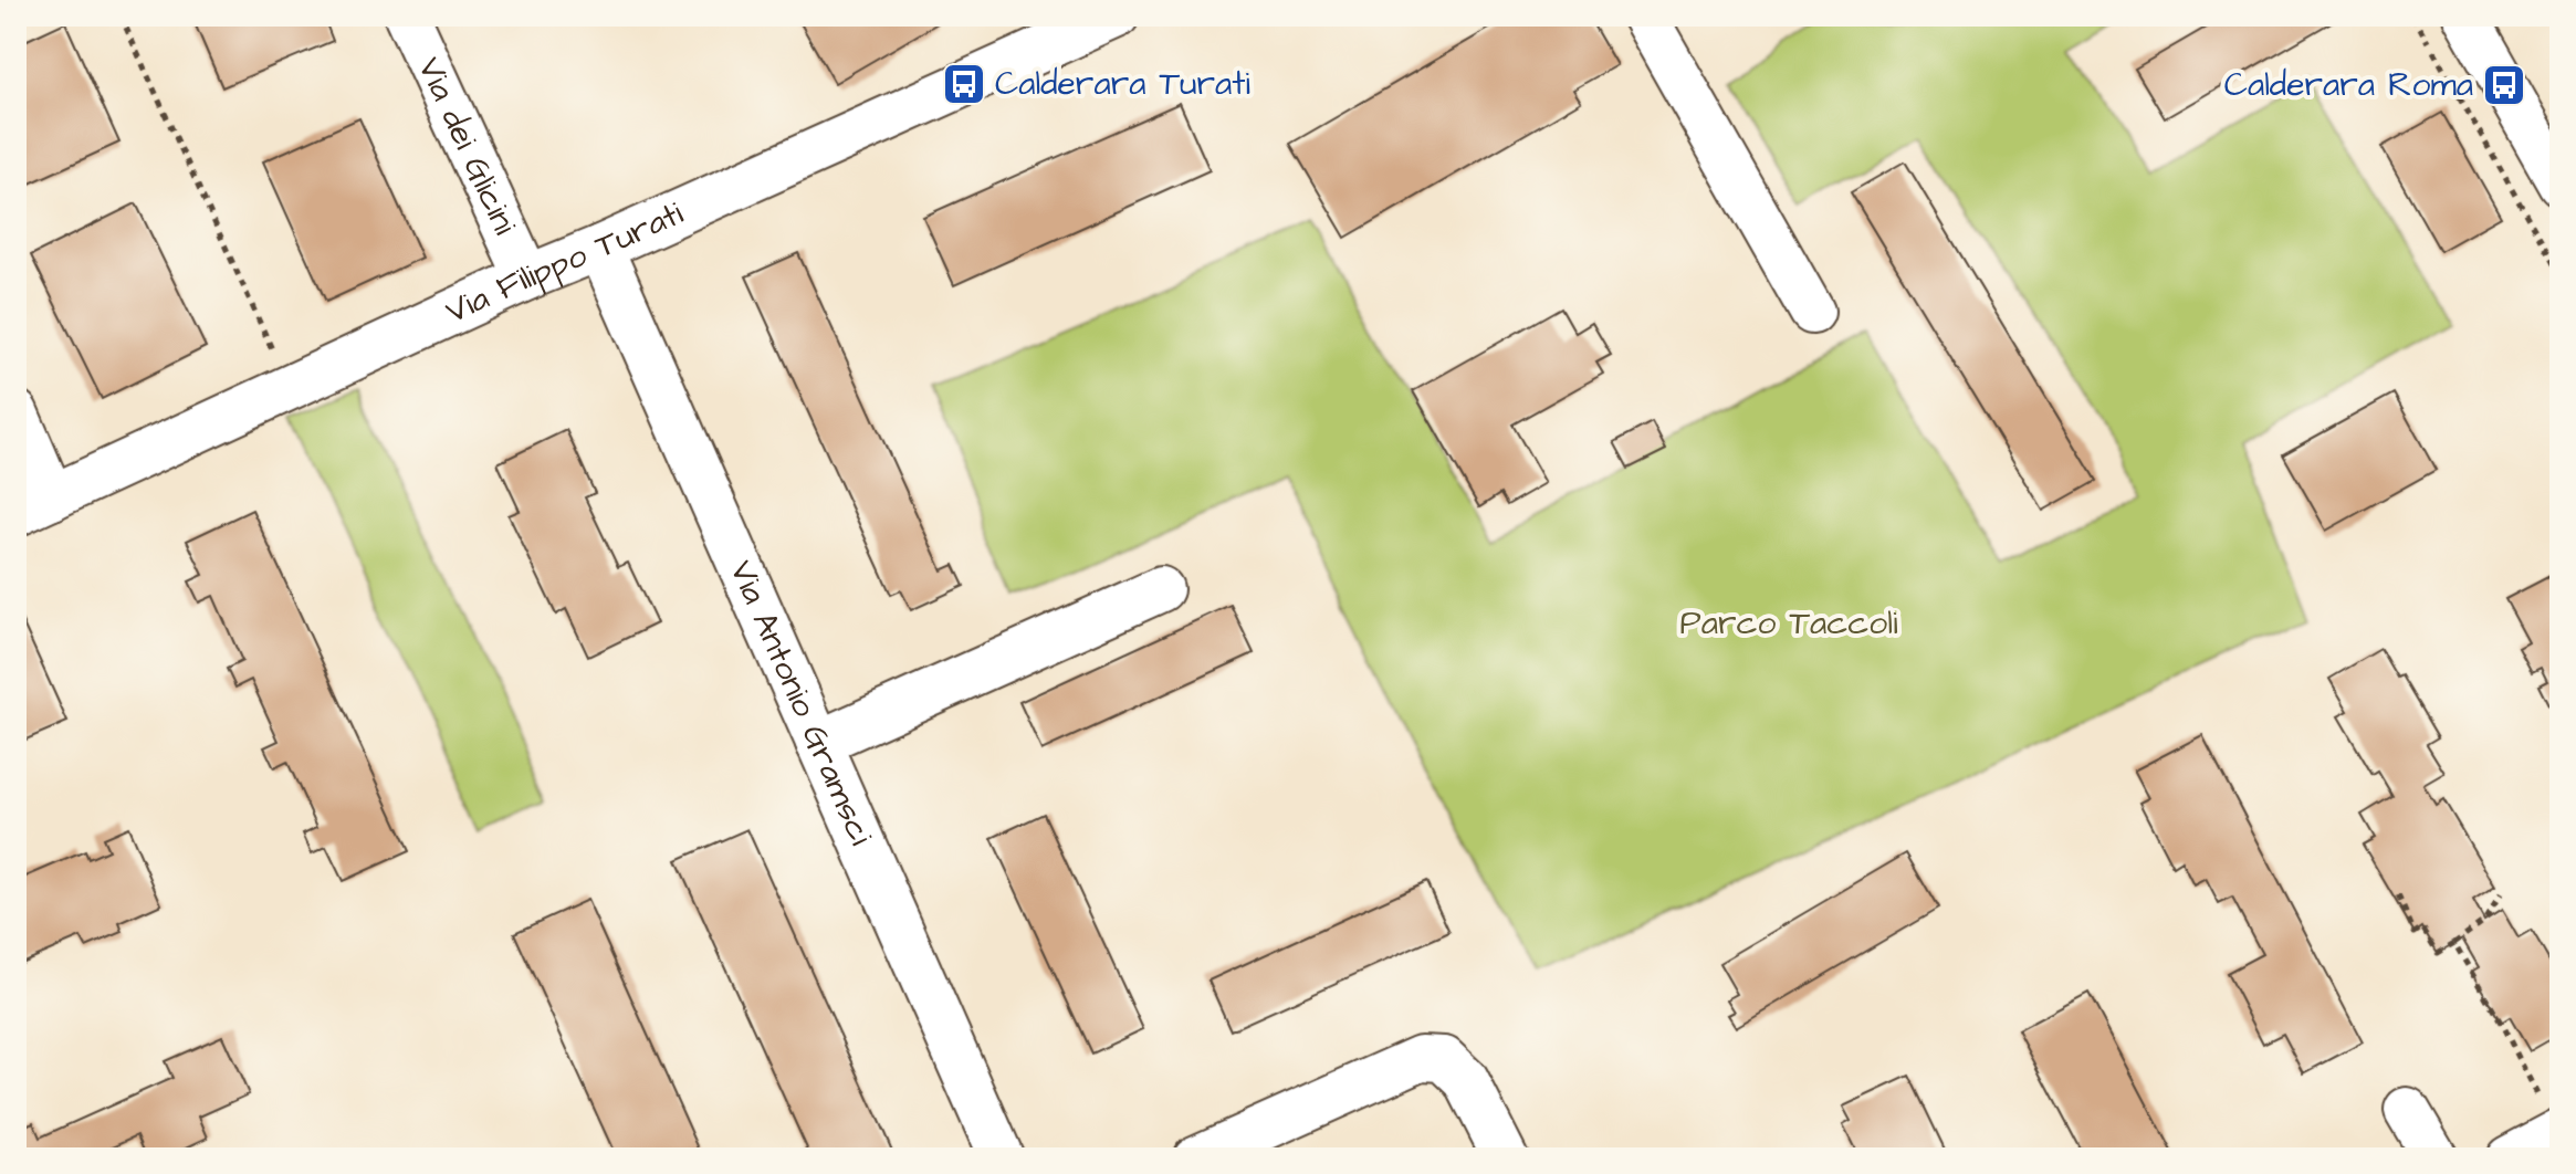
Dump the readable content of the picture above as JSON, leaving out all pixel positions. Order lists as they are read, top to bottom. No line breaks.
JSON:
{"streets":{"street":["Via dei Glicini","Via Filippo Turati","Via Antonio Gramsci"]},"crossings":[["Via dei Glicini","Via Filippo Turati"],["Via Filippo Turati","Via Antonio Gramsci"]],"parks":["Parco Taccoli"],"places":{"bus stop":["Calderara Turati","Calderara Roma"]}}
